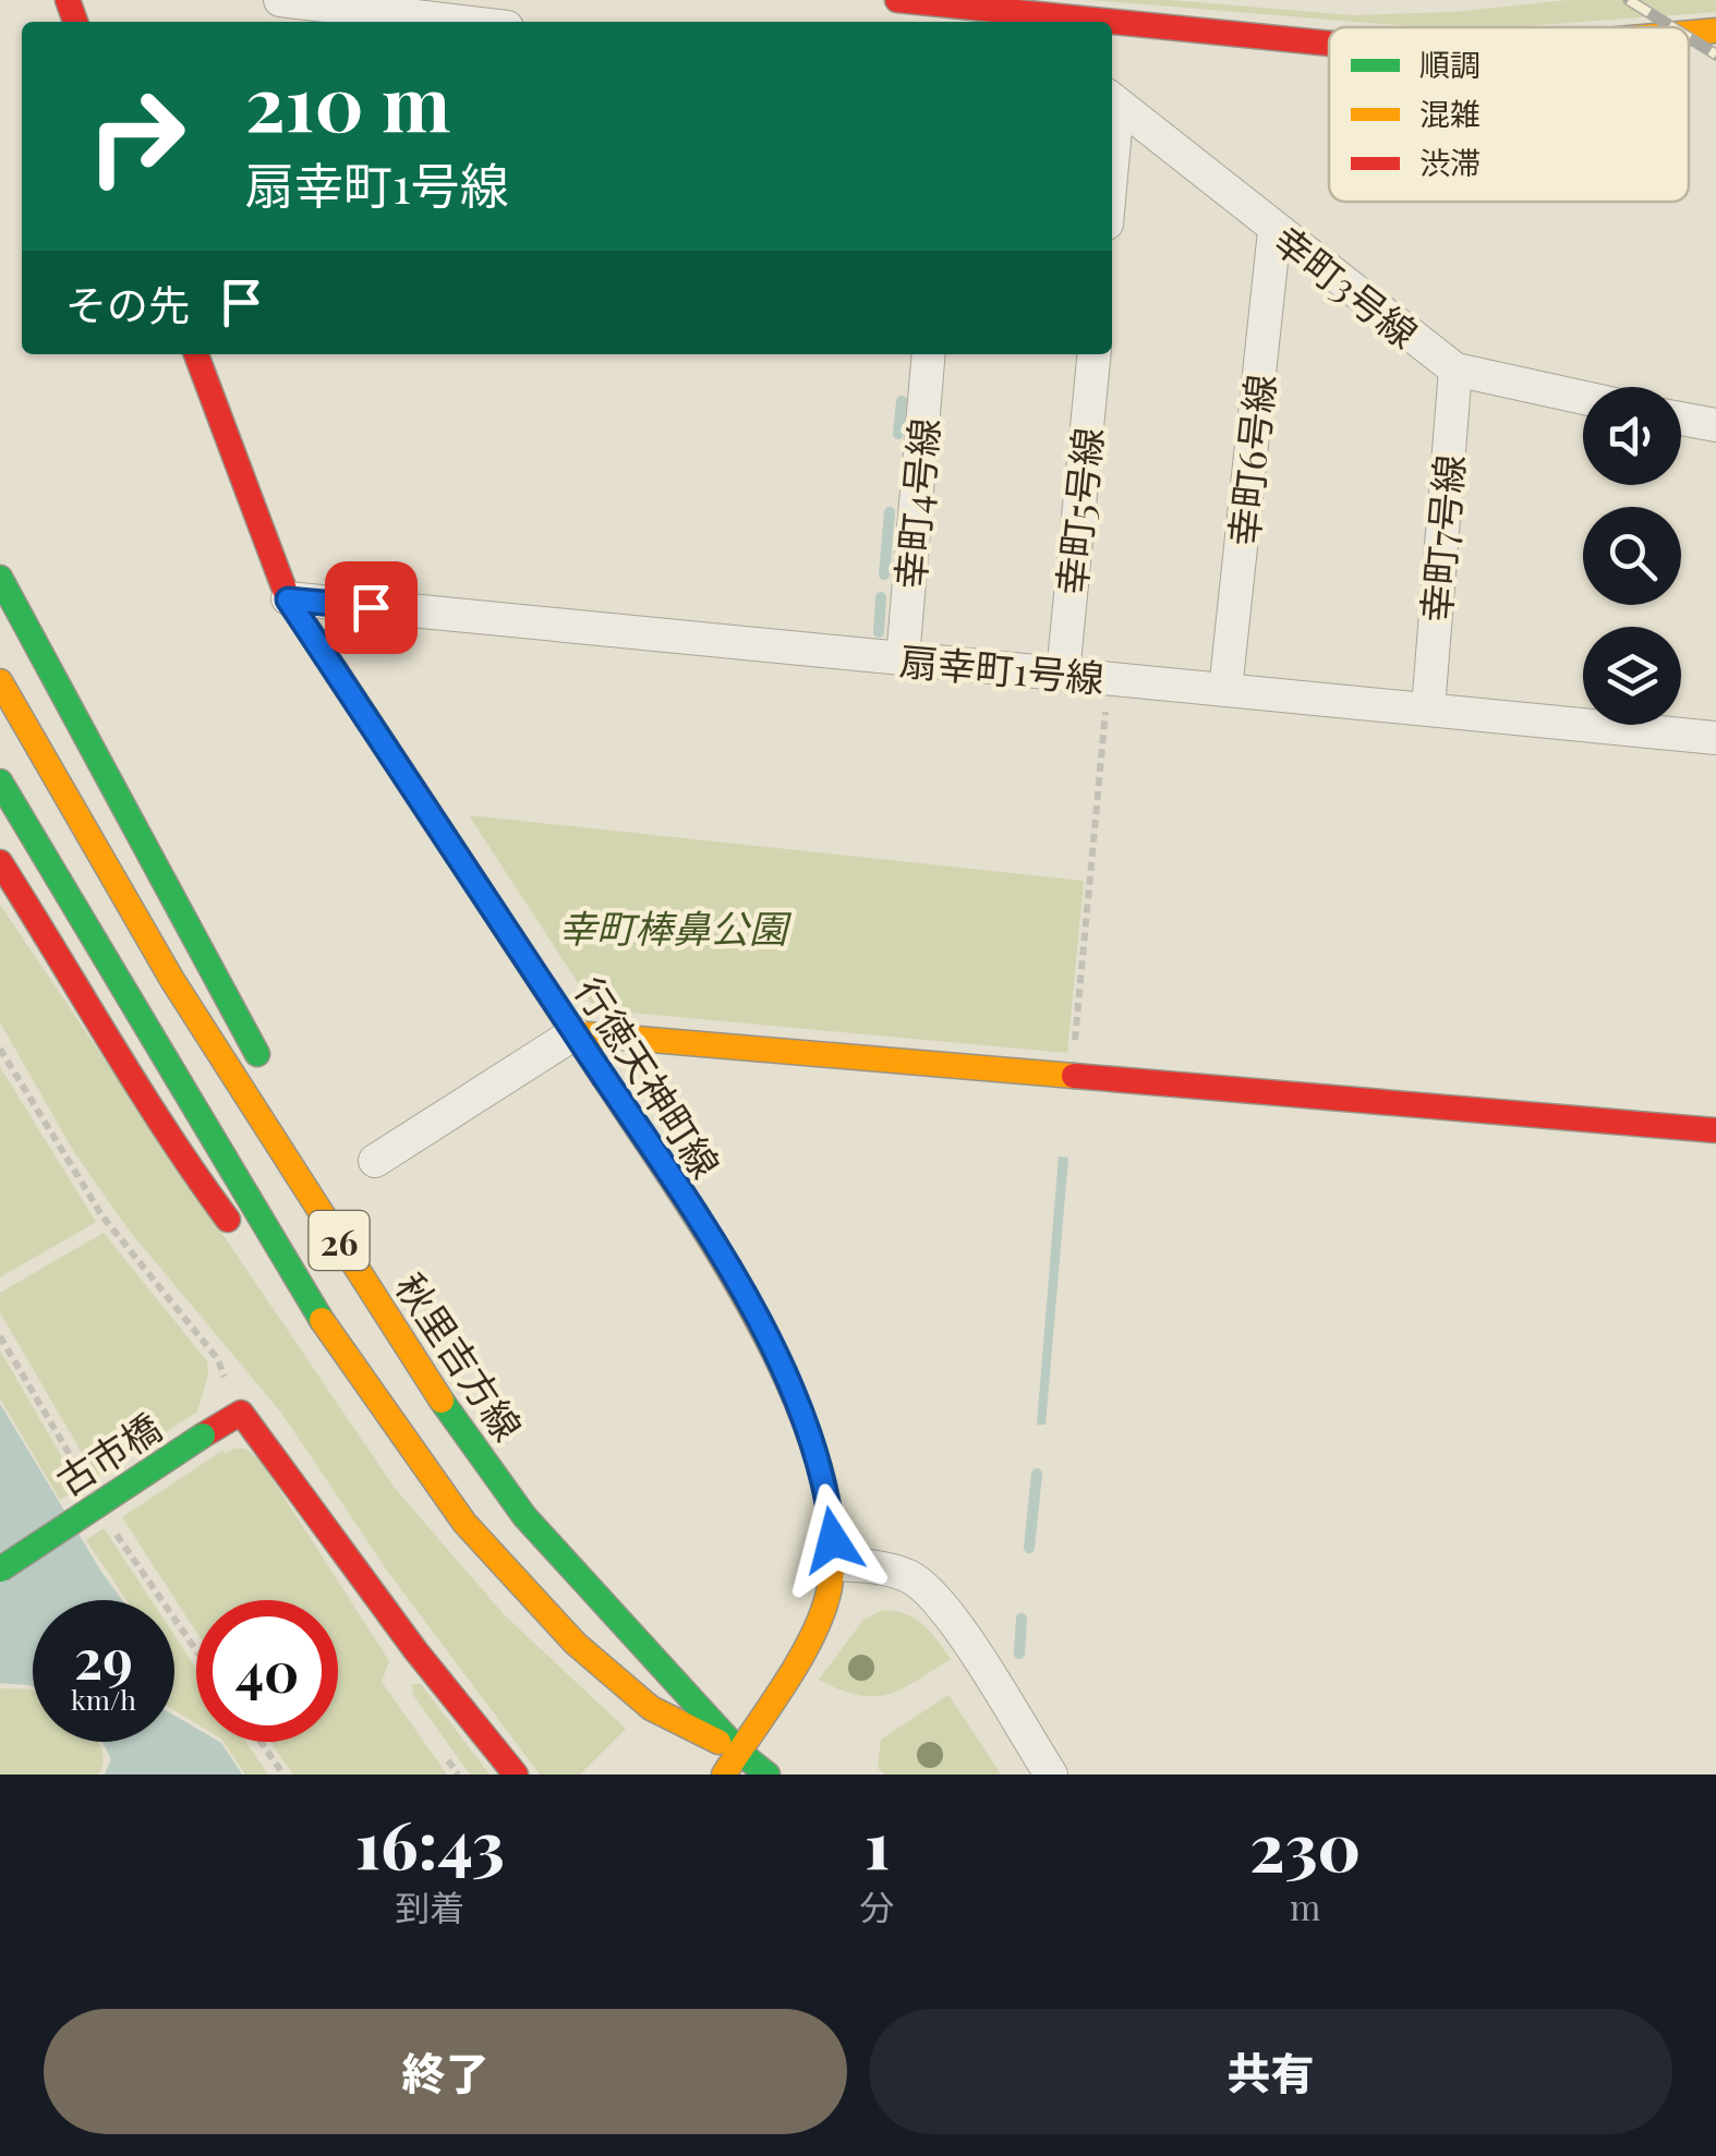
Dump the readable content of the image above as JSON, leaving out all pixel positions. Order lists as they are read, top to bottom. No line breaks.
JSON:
{"streets":{"main road":["行徳天神町線","26","秋里吉方線","古市橋"],"street":["幸町3号線","幸町6号線","幸町4号線","幸町5号線","幸町7号線","扇幸町1号線"]},"crossings":[["幸町3号線","幸町6号線"],["幸町3号線","幸町7号線"],["幸町6号線","扇幸町1号線"],["幸町4号線","扇幸町1号線"],["幸町5号線","扇幸町1号線"],["幸町7号線","扇幸町1号線"],["扇幸町1号線","行徳天神町線"],["行徳天神町線","秋里吉方線"]],"parks":["幸町棒鼻公園"],"legend":["順調","混雑","渋滞"],"page":{"turn":["210 m","扇幸町1号線"],"then":"その先","speed":"29 km/h","limit":"40","eta":["16:43","到着","1","分","230","m"],"buttons":["終了","共有"]}}
